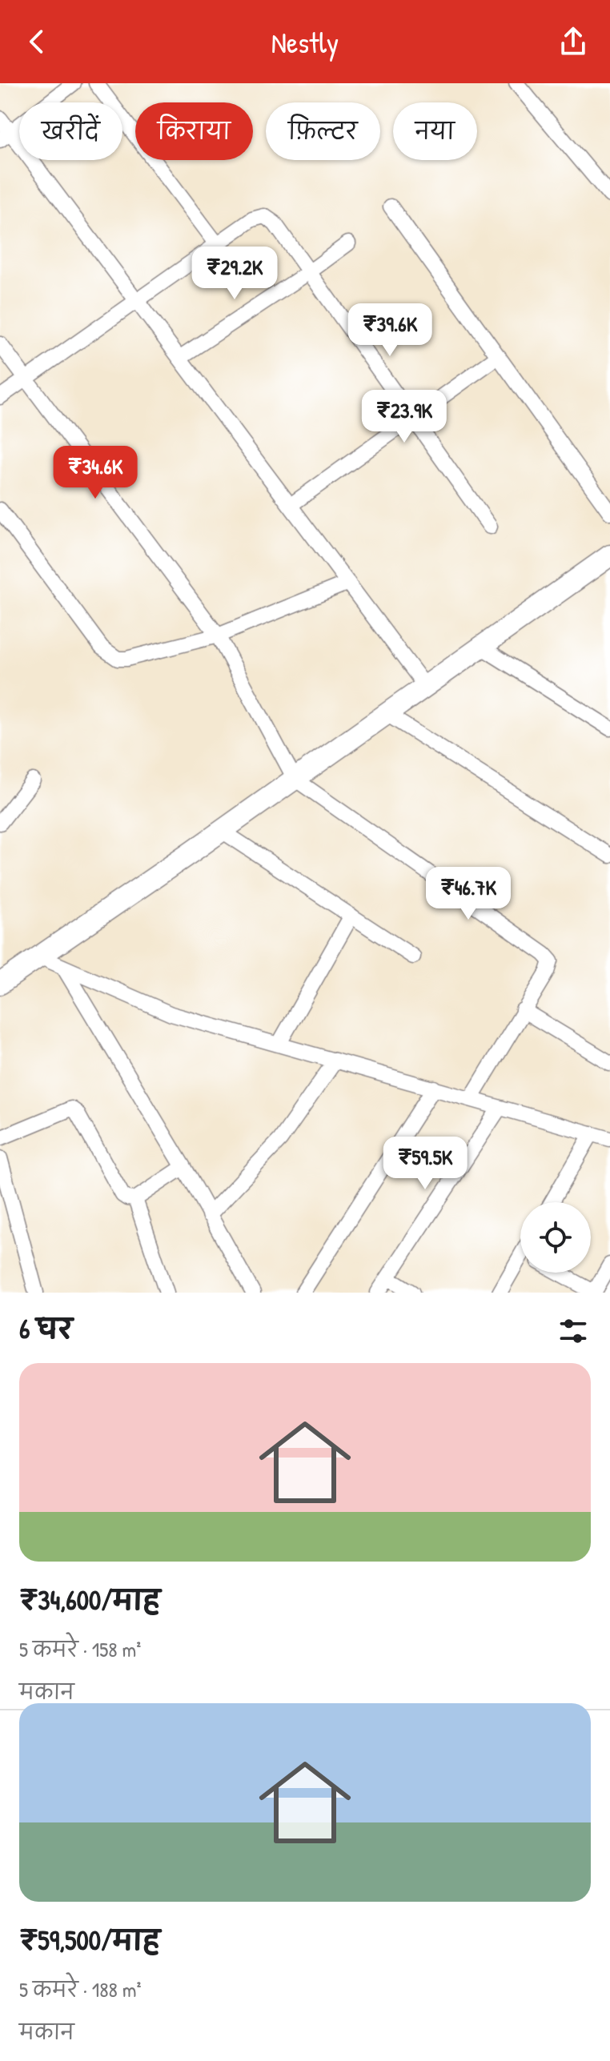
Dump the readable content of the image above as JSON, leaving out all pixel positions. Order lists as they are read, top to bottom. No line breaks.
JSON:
{"page":{"header":"Nestly","chip":["खरीदें","किराया","फ़िल्टर","नया"],"price":["₹29.2K","₹39.6K","₹23.9K","₹34.6K","₹46.7K","₹59.5K"],"heading":"6 घर","list":[{"name":"₹34,600/माह","note":"5 कमरे · 158 m² · मकान"},{"name":"₹59,500/माह","note":"5 कमरे · 188 m² · मकान"}]}}
